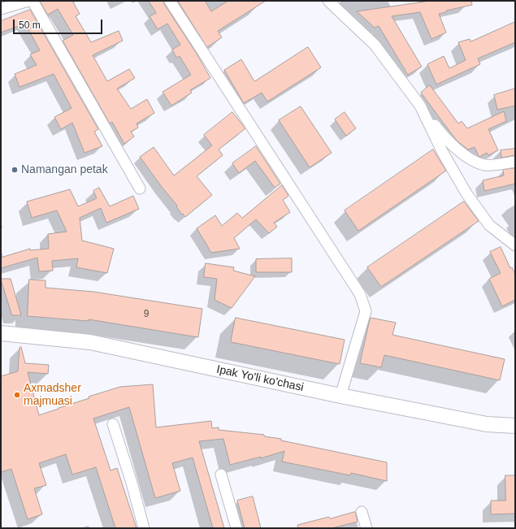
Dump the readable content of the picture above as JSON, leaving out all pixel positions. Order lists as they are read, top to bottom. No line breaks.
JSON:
{"streets":{"main road":["Ipak Yo'li ko'chasi"]},"places":["Namangan petak","Axmadsher majmuasi"],"house_numbers":["9"],"scale_bar":"50 m"}
